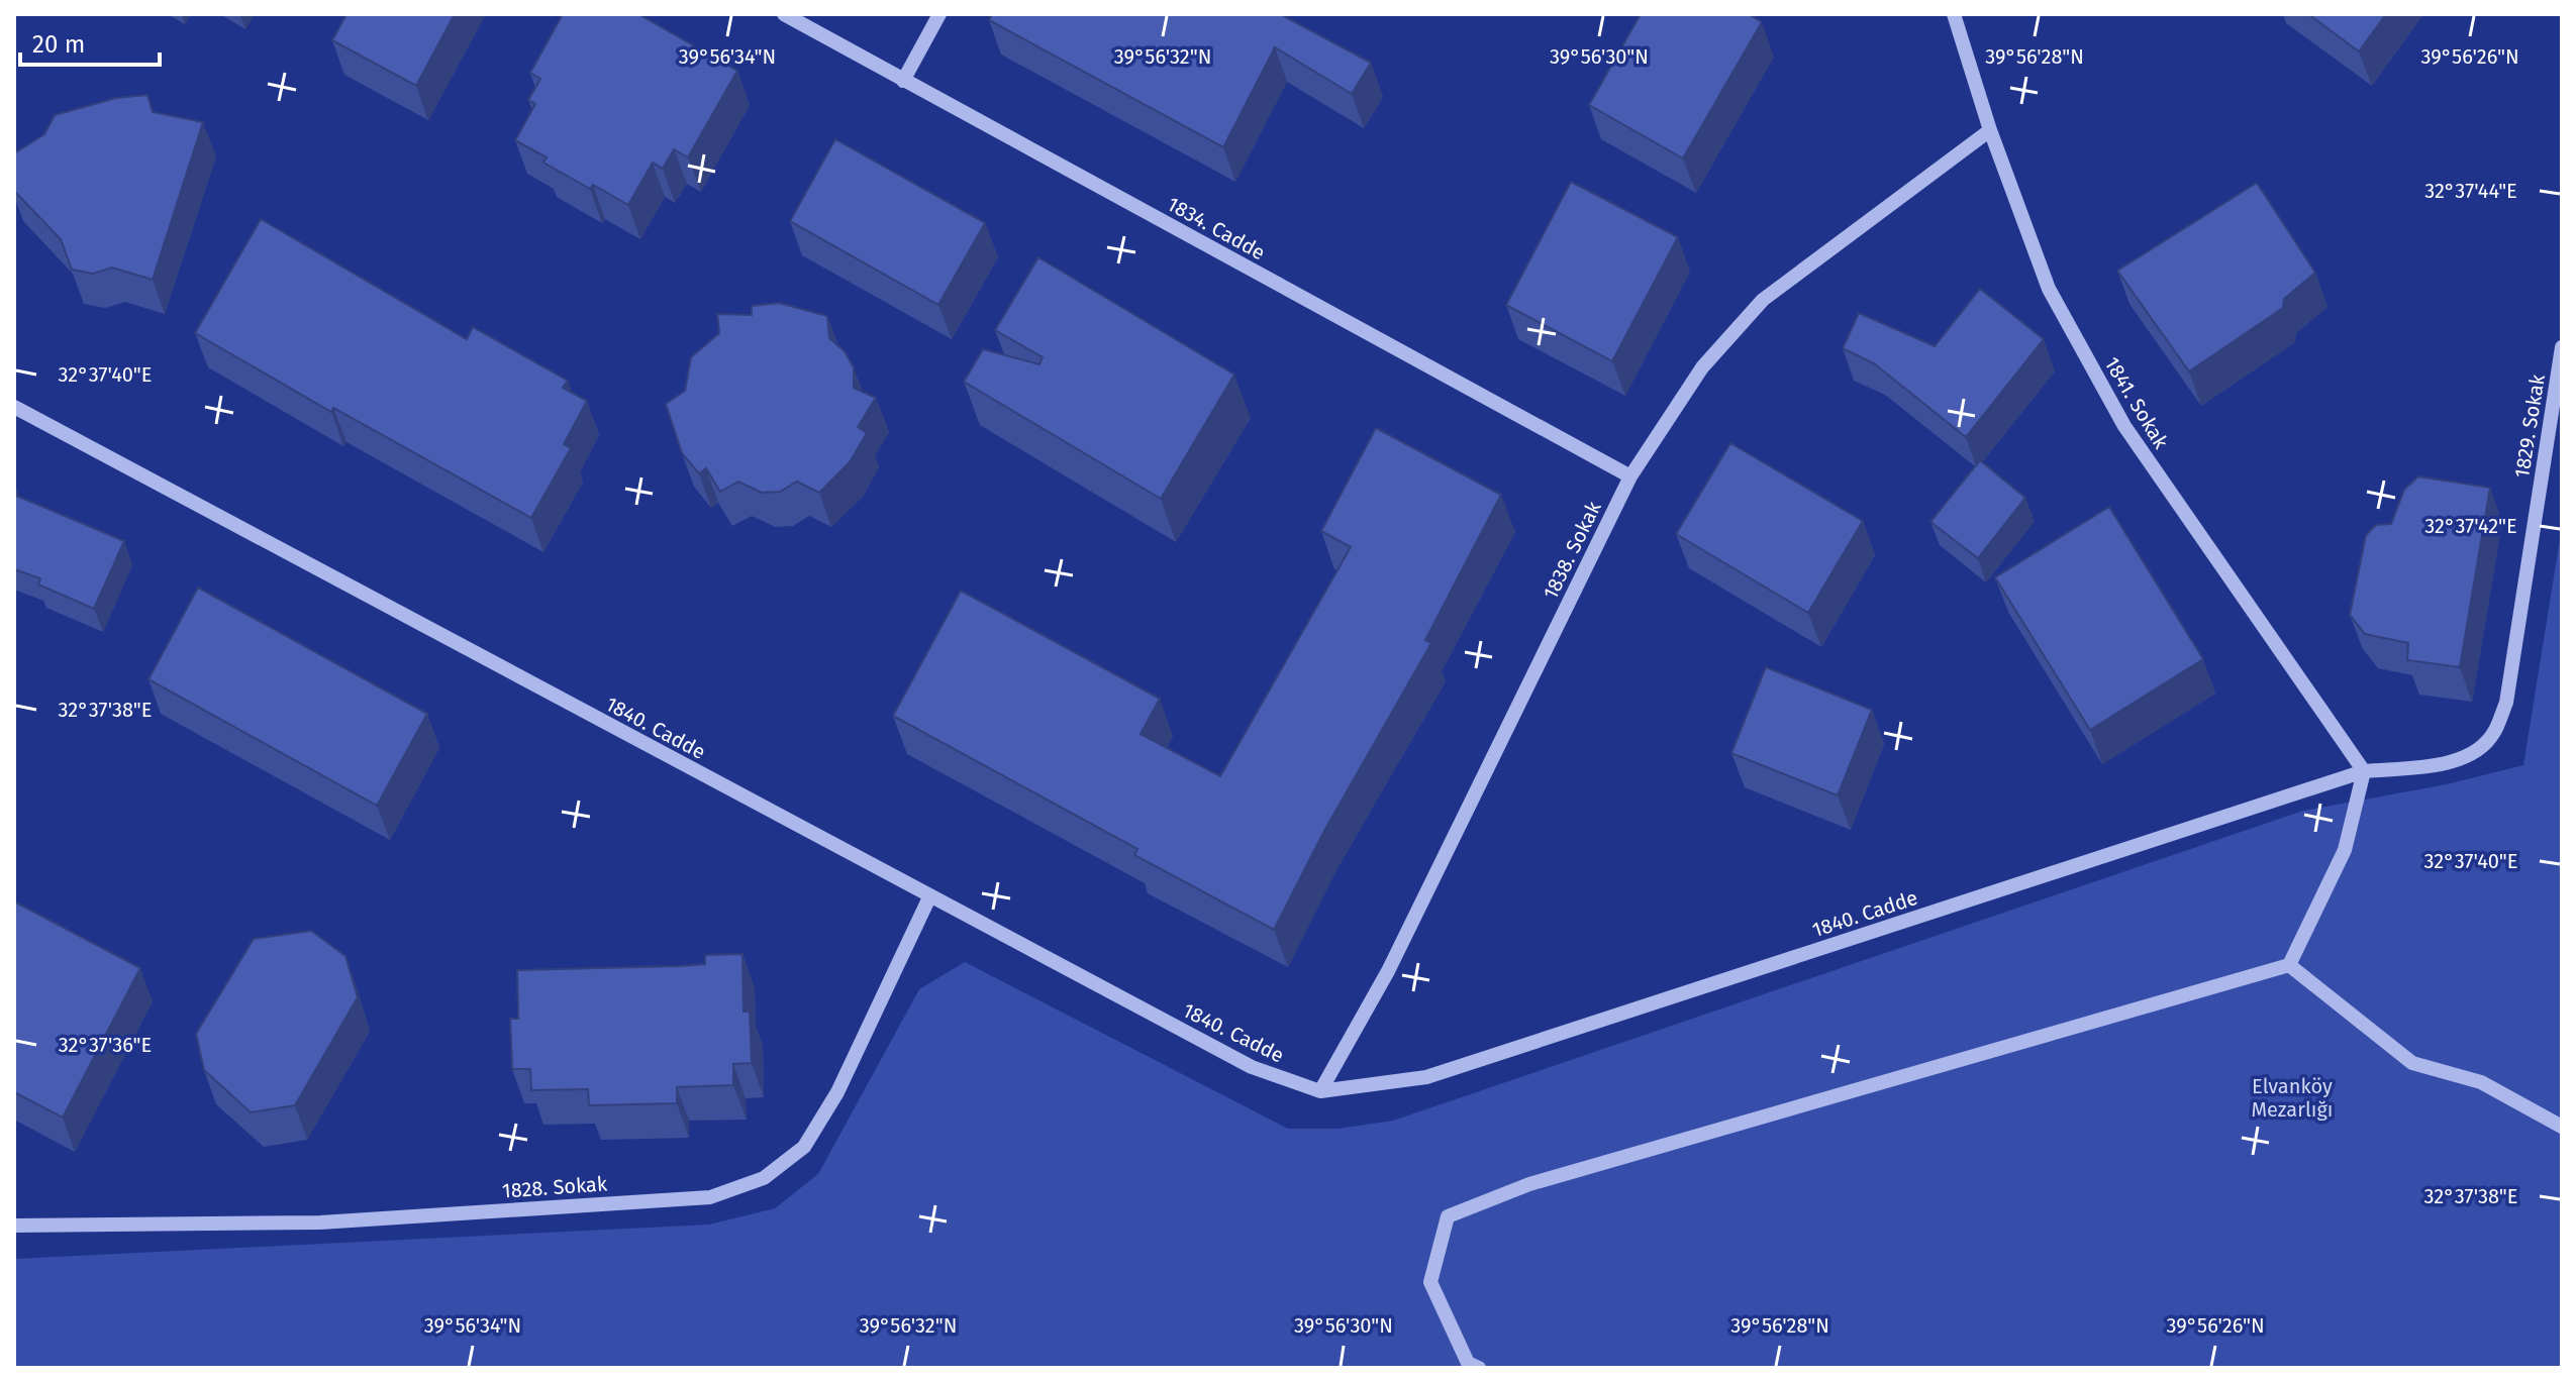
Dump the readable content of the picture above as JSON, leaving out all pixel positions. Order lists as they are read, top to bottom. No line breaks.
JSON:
{"streets":{"street":["1834. Cadde","1841. Sokak","1829. Sokak","1838. Sokak","1840. Cadde","1828. Sokak"]},"crossings":[["1834. Cadde","1838. Sokak"],["1841. Sokak","1838. Sokak"],["1841. Sokak","1840. Cadde"],["1829. Sokak","1840. Cadde"],["1838. Sokak","1840. Cadde"],["1840. Cadde","1828. Sokak"]],"parks":["Elvanköy Mezarlığı"],"scale_bar":"20 m","coordinates":["39°56'34\"N","39°56'32\"N","39°56'30\"N","39°56'28\"N","39°56'26\"N","32°37'44\"E","32°37'40\"E","32°37'42\"E","32°37'38\"E","32°37'36\"E"]}
